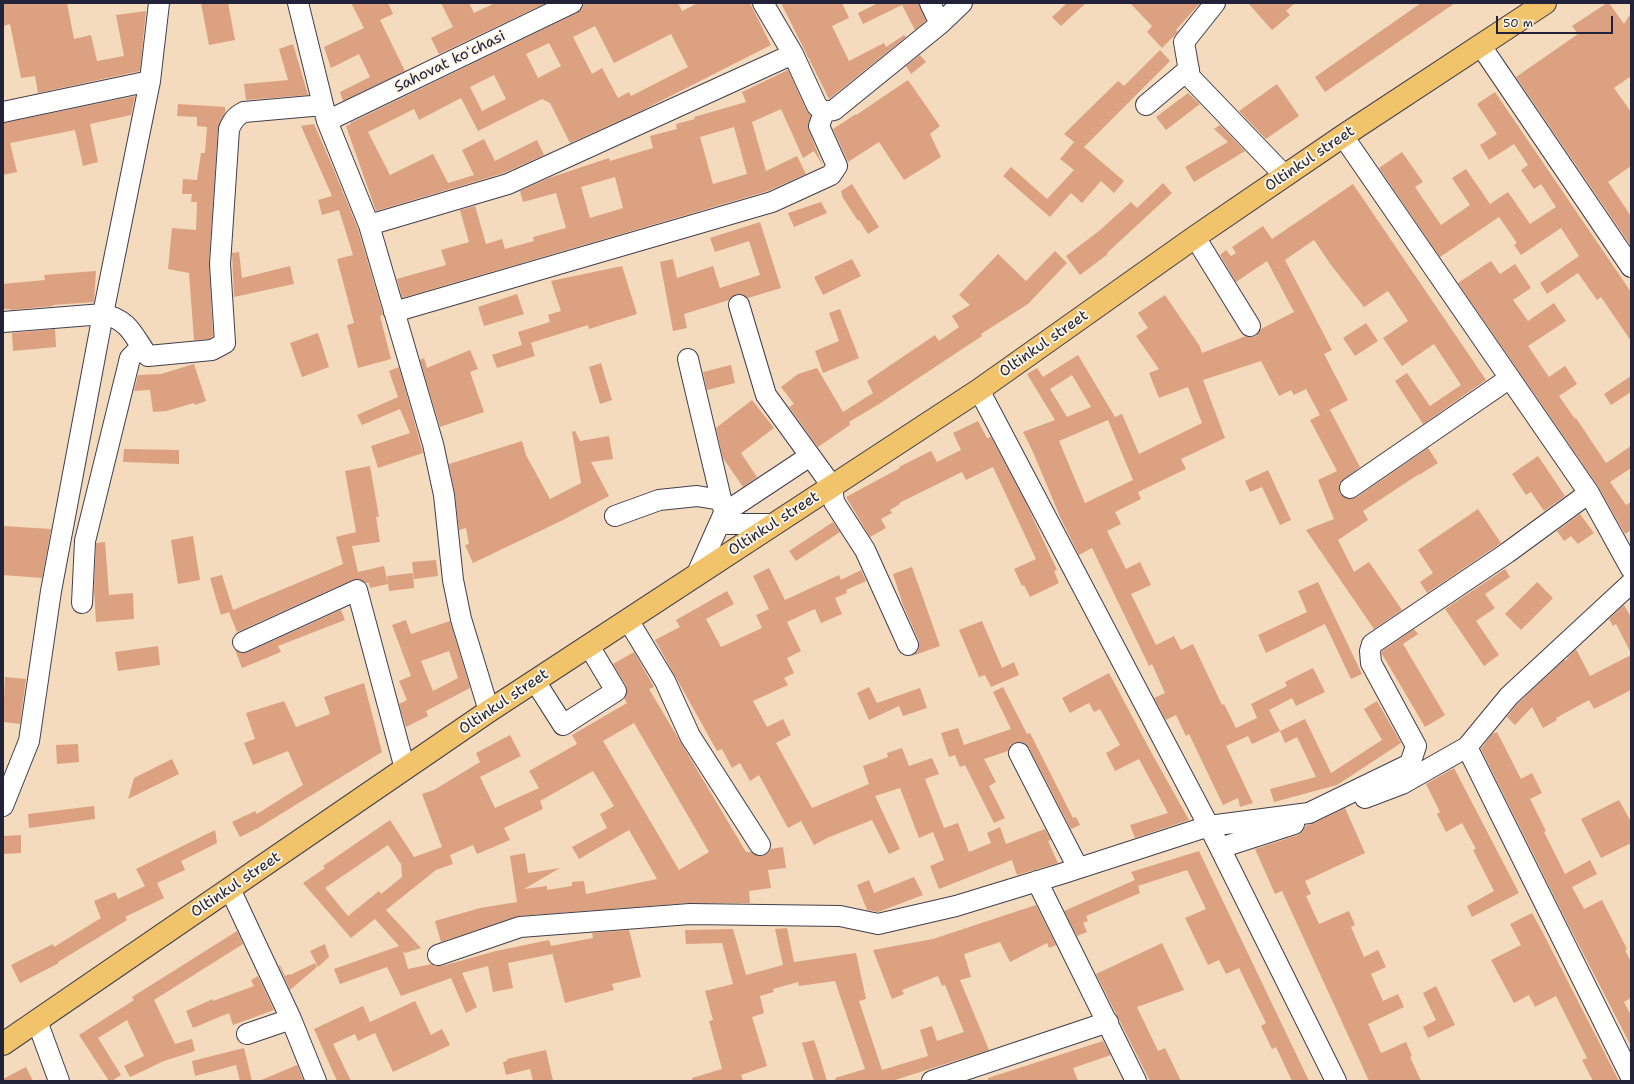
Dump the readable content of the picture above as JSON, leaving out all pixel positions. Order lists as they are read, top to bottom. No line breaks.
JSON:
{"streets":{"main road":["Oltinkul street"],"street":["Sahovat koʻchasi"]},"scale_bar":"50 m"}
